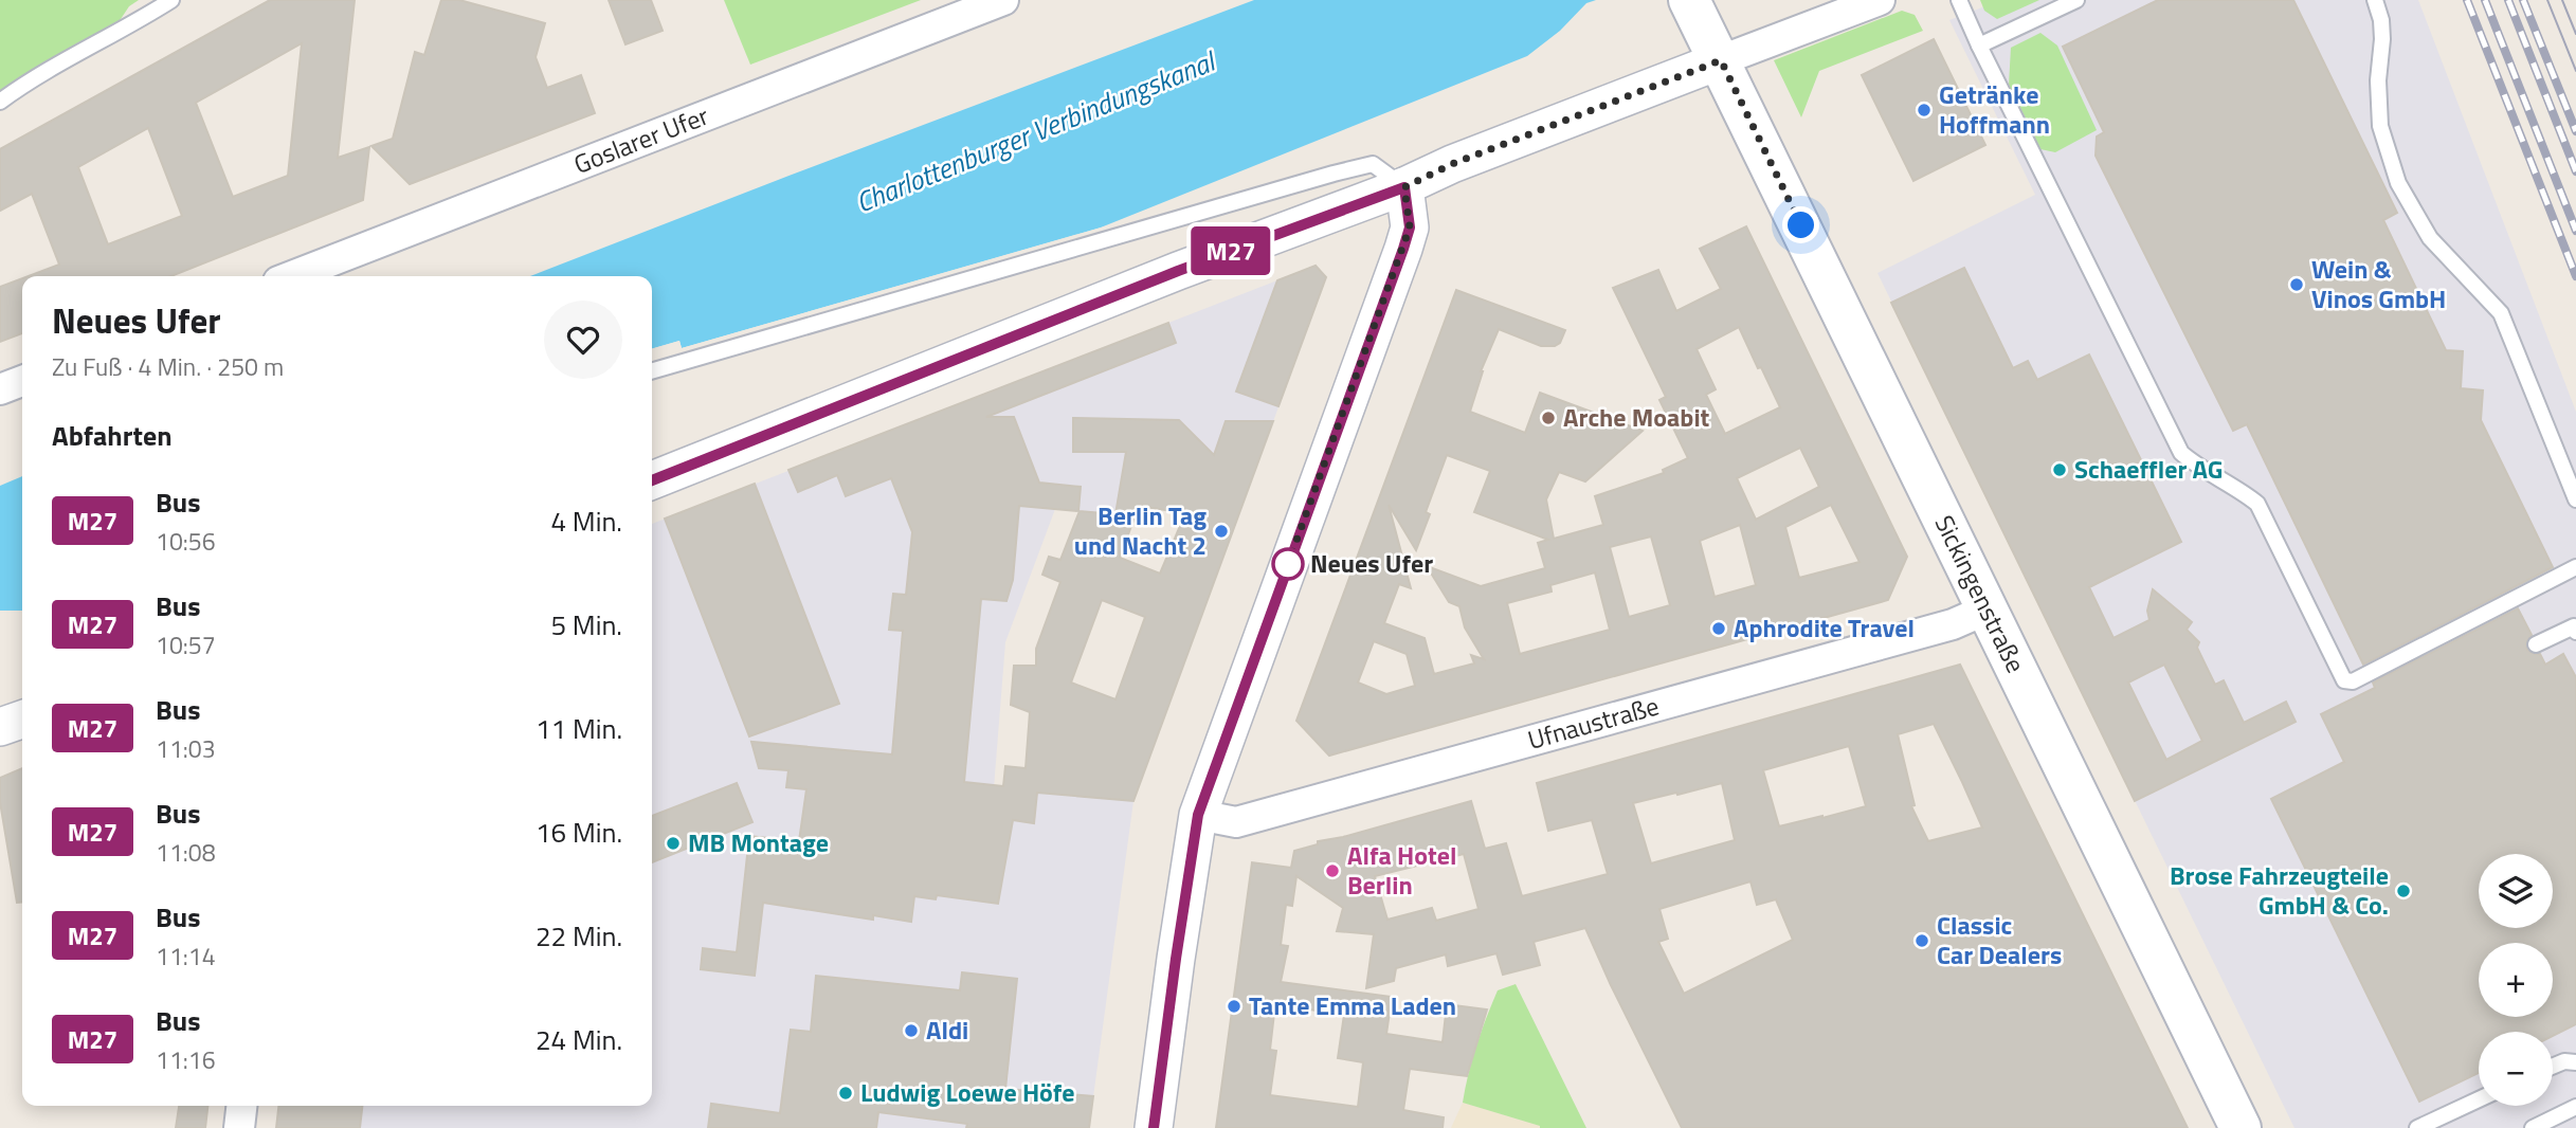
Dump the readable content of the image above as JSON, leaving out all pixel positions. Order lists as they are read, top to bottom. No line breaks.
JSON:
{"streets":{"main road":["Sickingenstraße"],"street":["Goslarer Ufer","Ufnaustraße"]},"crossings":[["Sickingenstraße","Ufnaustraße"]],"water":["Charlottenburger Verbindungskanal"],"places":["Getränke Hoffmann","Wein & Vinos GmbH","Arche Moabit","Schaeffler AG","Berlin Tag und Nacht 2","Neues Ufer","Aphrodite Travel","MB Montage","Alfa Hotel Berlin","Brose Fahrzeugteile GmbH & Co.","Classic Car Dealers","Tante Emma Laden","Aldi","Ludwig Loewe Höfe"],"lines":["bus line M27"],"page":{"on_map":"M27","heading":[["Neues Ufer","Zu Fuß · 4 Min. · 250 m"],"Abfahrten"],"list":[{"mark":"M27","name":"Bus","note":"10:56","value":"4 Min."},{"mark":"M27","name":"Bus","note":"10:57","value":"5 Min."},{"mark":"M27","name":"Bus","note":"11:03","value":"11 Min."},{"mark":"M27","name":"Bus","note":"11:08","value":"16 Min."},{"mark":"M27","name":"Bus","note":"11:14","value":"22 Min."},{"mark":"M27","name":"Bus","note":"11:16","value":"24 Min."}],"map_buttons":["+","−"]}}
